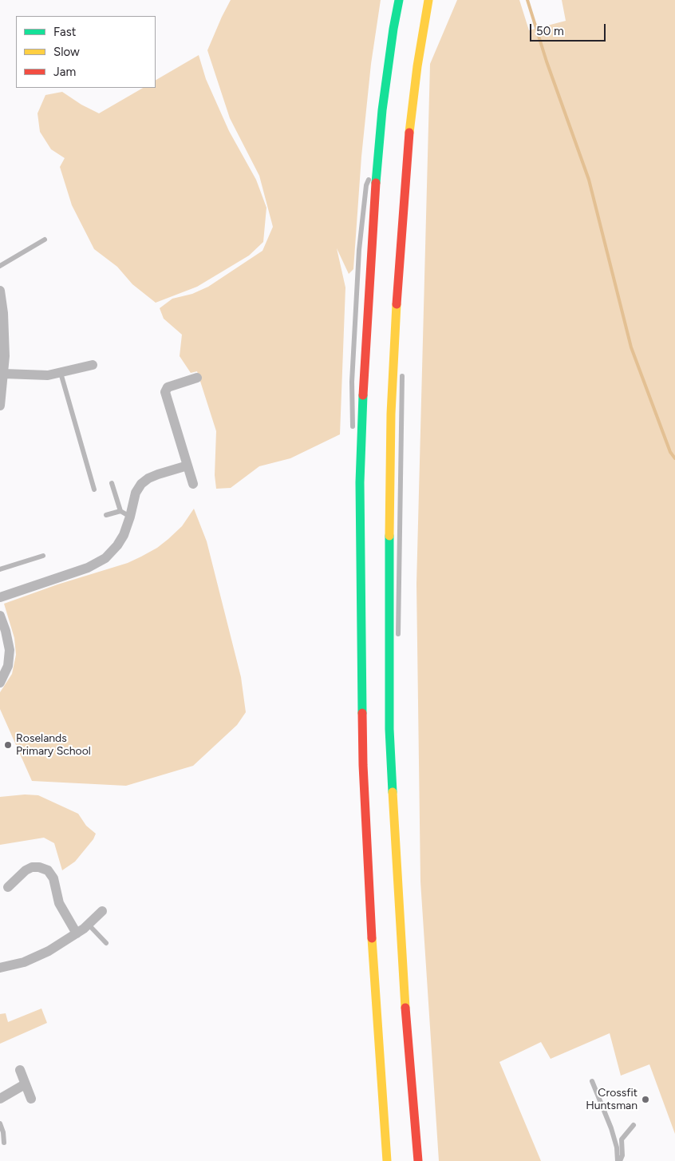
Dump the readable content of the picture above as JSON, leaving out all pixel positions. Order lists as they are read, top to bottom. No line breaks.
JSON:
{"places":["Roselands Primary School","Crossfit Huntsman"],"legend":["Fast","Slow","Jam"],"scale_bar":"50 m"}
